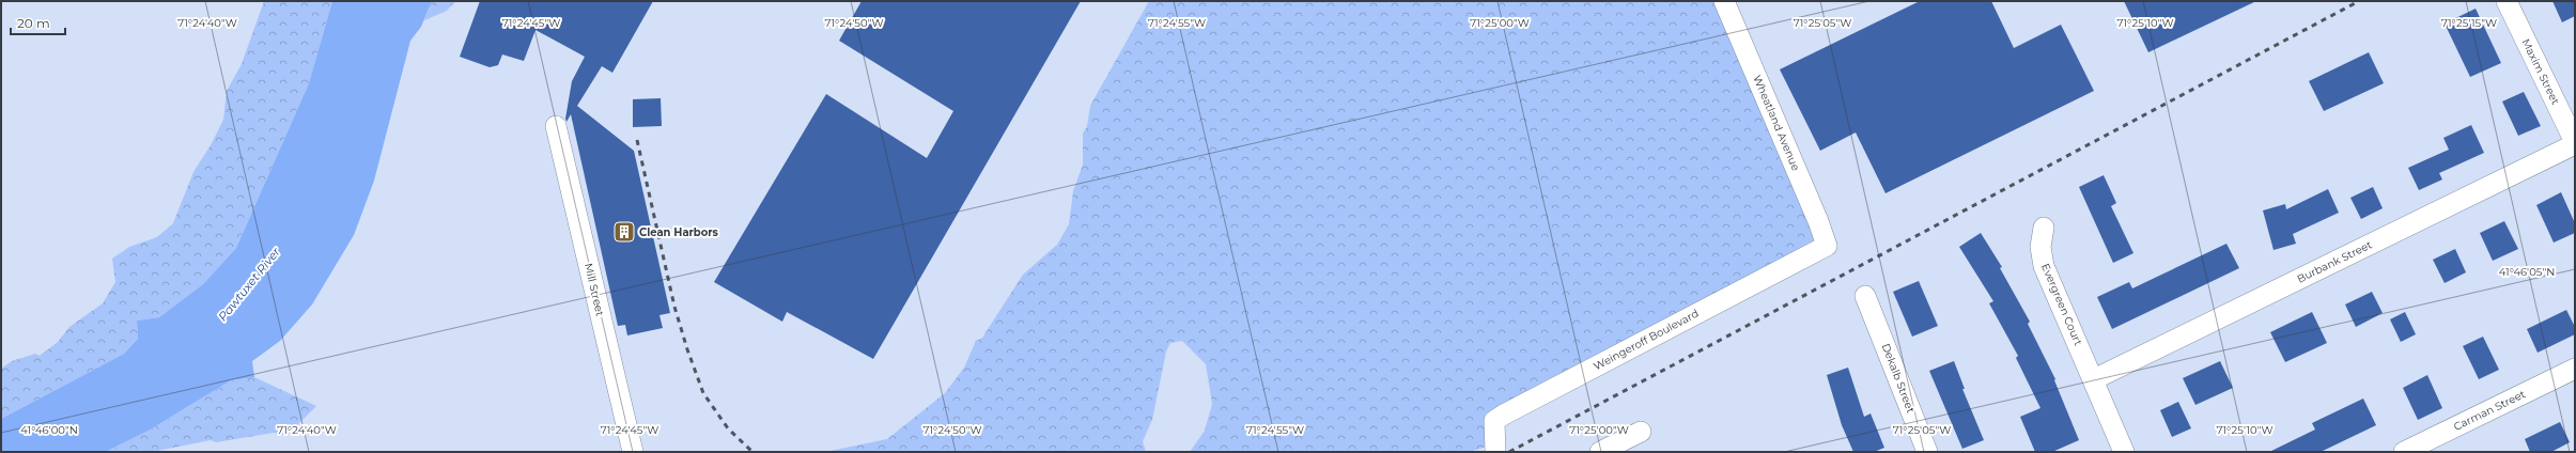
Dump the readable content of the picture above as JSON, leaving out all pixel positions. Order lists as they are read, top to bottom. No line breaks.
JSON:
{"streets":{"street":["Maxim Street","Wheatland Avenue","Burbank Street","Mill Street","Evergreen Court","Weingeroff Boulevard","Dekalb Street","Carman Street"]},"crossings":[["Maxim Street","Burbank Street"],["Wheatland Avenue","Weingeroff Boulevard"],["Burbank Street","Evergreen Court"]],"water":["Pawtuxet River"],"places":{"building":["Clean Harbors"]},"scale_bar":"20 m","coordinates":["71°24'40\"W","71°24'45\"W","71°24'50\"W","71°24'55\"W","71°25'00\"W","71°25'05\"W","71°25'10\"W","71°25'15\"W","41°46'05\"N","41°46'00\"N"]}
